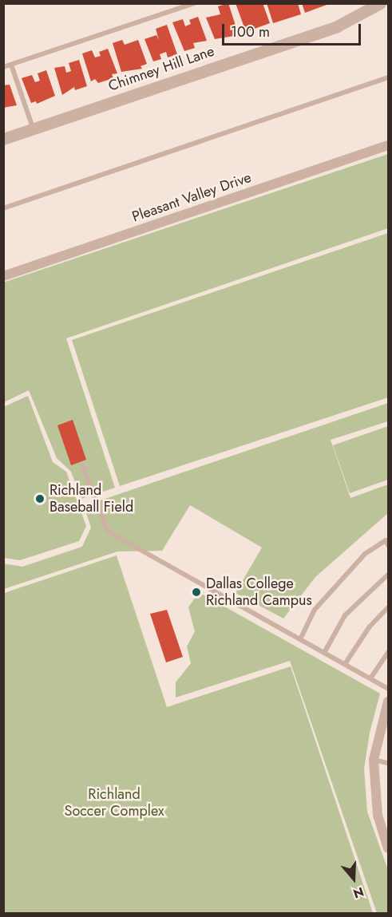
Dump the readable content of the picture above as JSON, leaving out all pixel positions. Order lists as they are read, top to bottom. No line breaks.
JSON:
{"streets":{"street":["Chimney Hill Lane","Pleasant Valley Drive"]},"parks":["Richland Soccer Complex"],"places":["Richland Baseball Field","Dallas College Richland Campus"],"scale_bar":"100 m","north":"bottom"}
